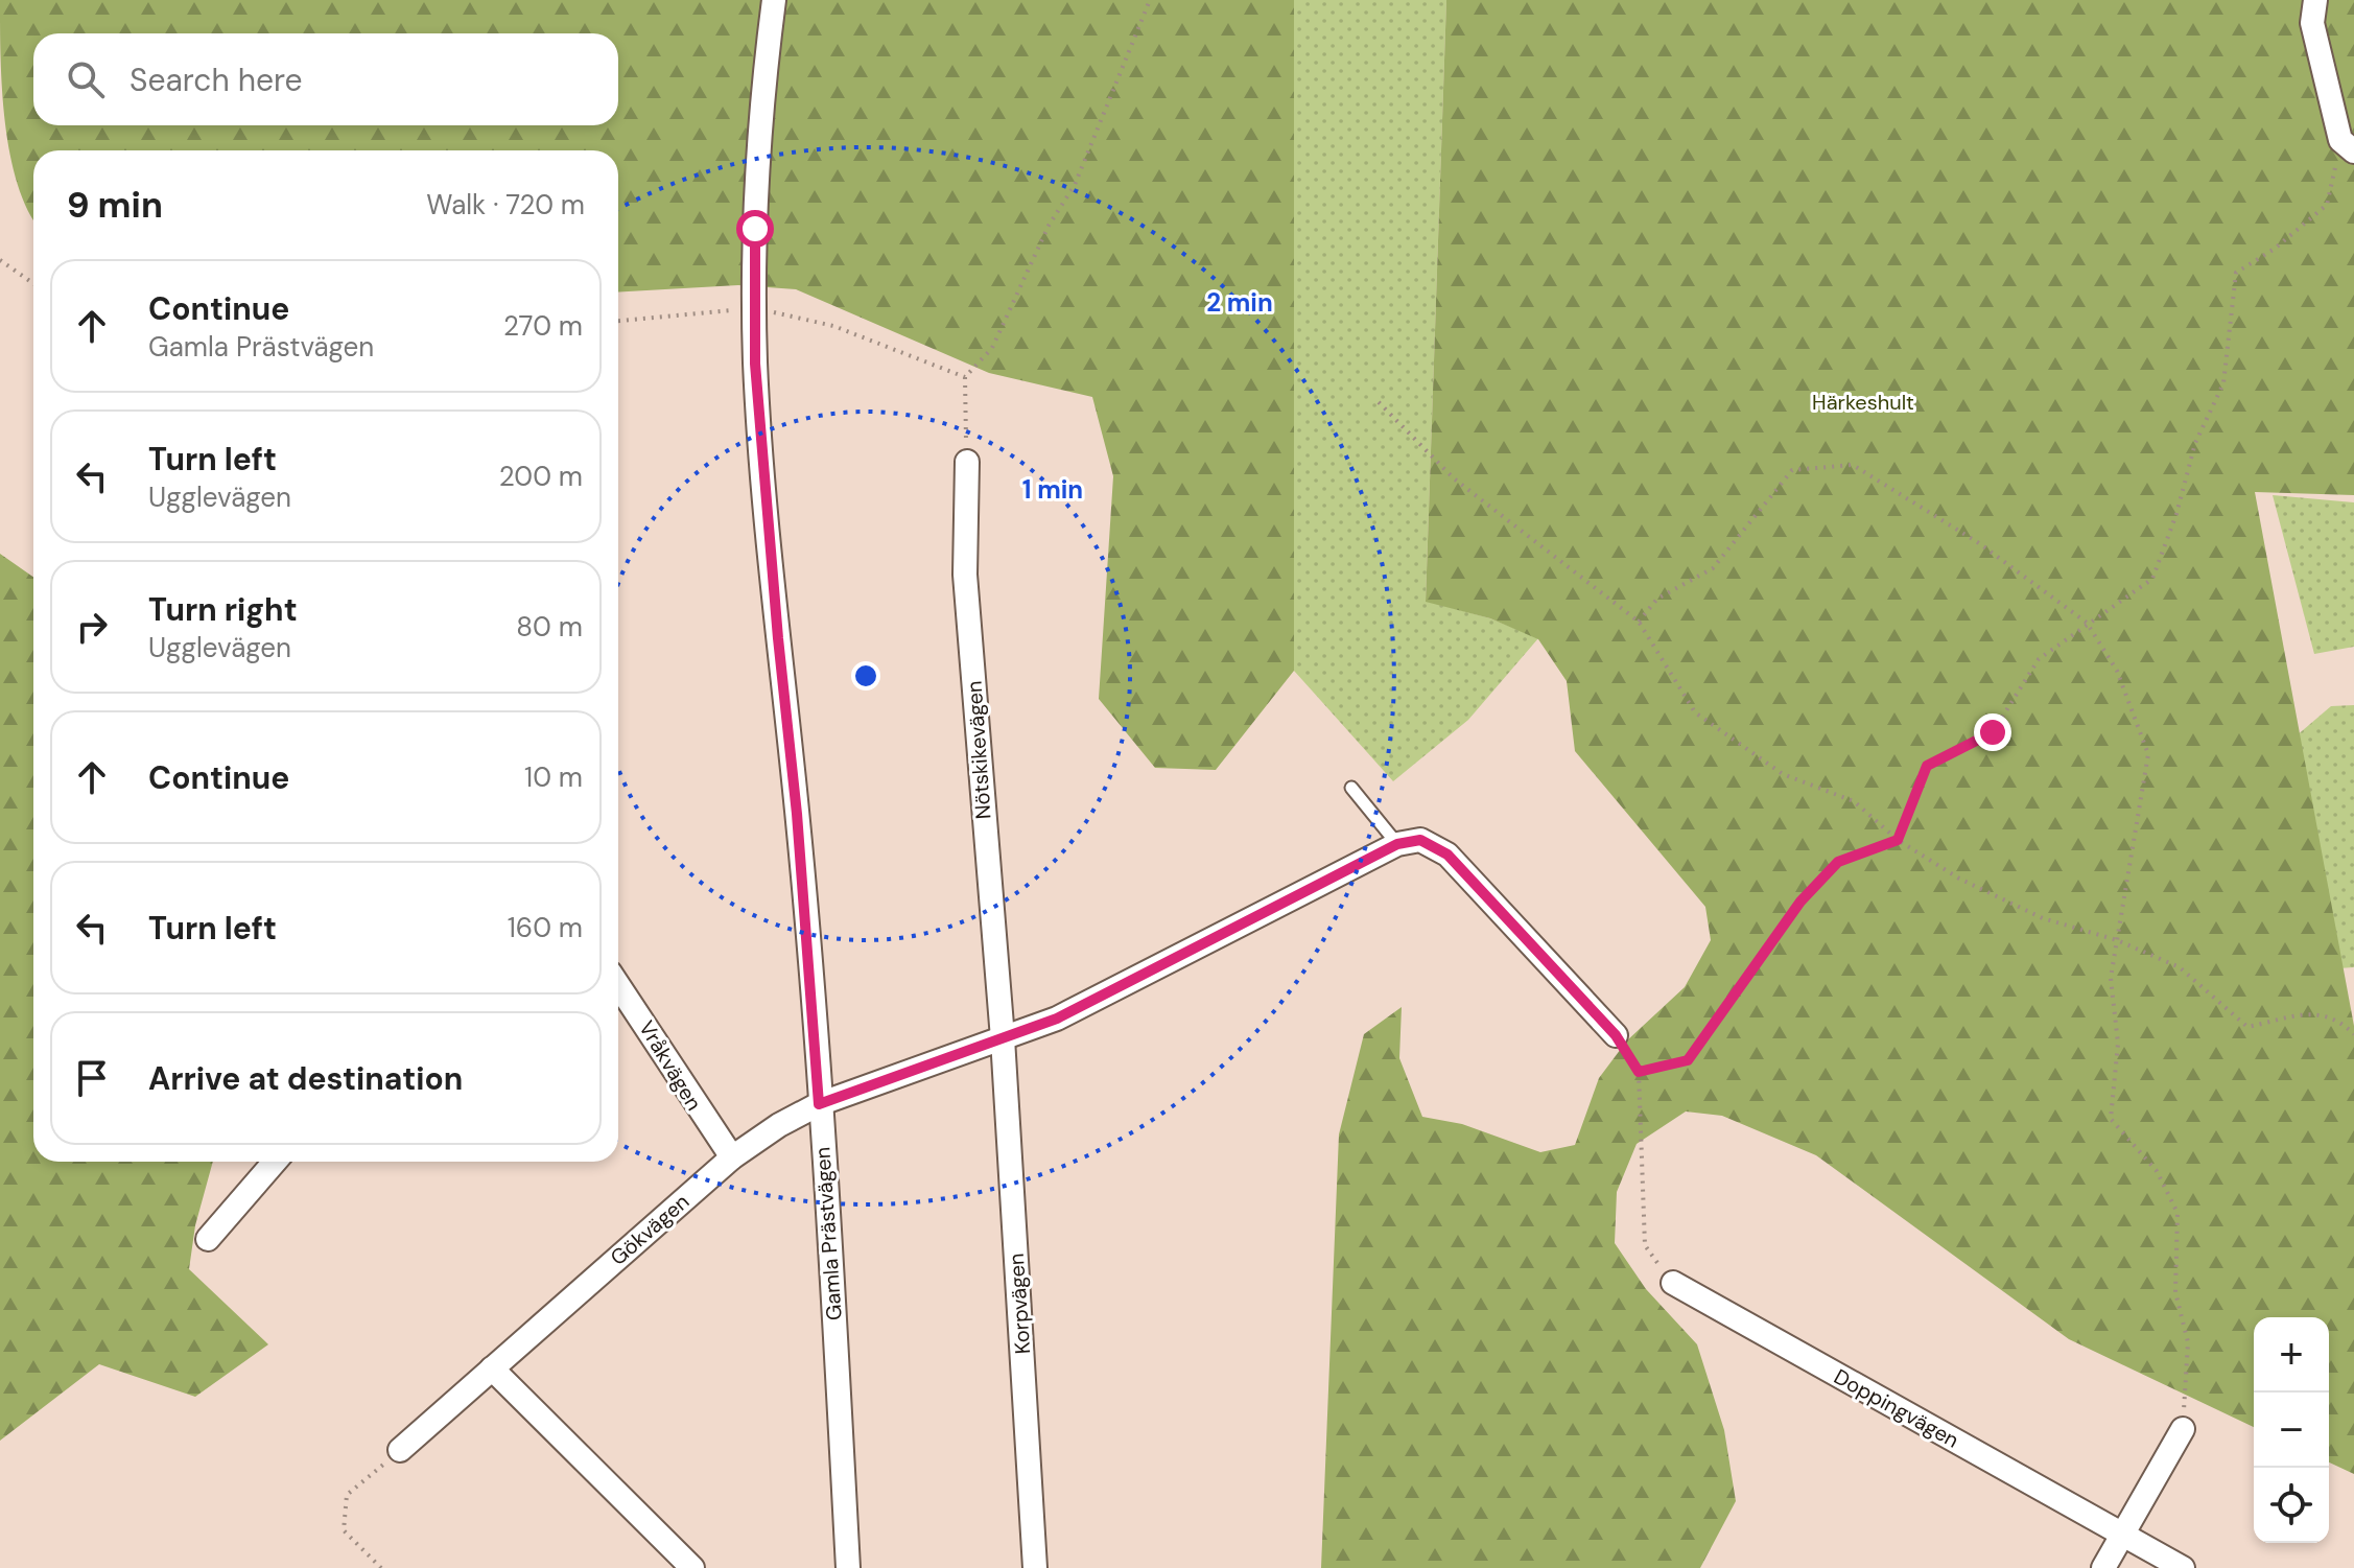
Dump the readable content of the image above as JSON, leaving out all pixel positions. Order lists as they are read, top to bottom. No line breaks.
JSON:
{"streets":{"street":["Nötskikevägen","Vråkvägen","Gökvägen","Gamla Prästvägen","Korpvägen","Doppingvägen"]},"crossings":[["Nötskikevägen","Gökvägen"],["Nötskikevägen","Korpvägen"],["Vråkvägen","Gökvägen"],["Gökvägen","Gamla Prästvägen"],["Gökvägen","Korpvägen"]],"parks":["Härkeshult"],"page":{"search":"Search here","heading":["9 min","Walk · 720 m"],"list":[["Continue","Gamla Prästvägen","270 m"],["Turn left","Ugglevägen","200 m"],["Turn right","Ugglevägen","80 m"],["Continue","10 m"],["Turn left","160 m"],"Arrive at destination"],"map_buttons":["+","−"]},"rings":["2 min","1 min"]}
